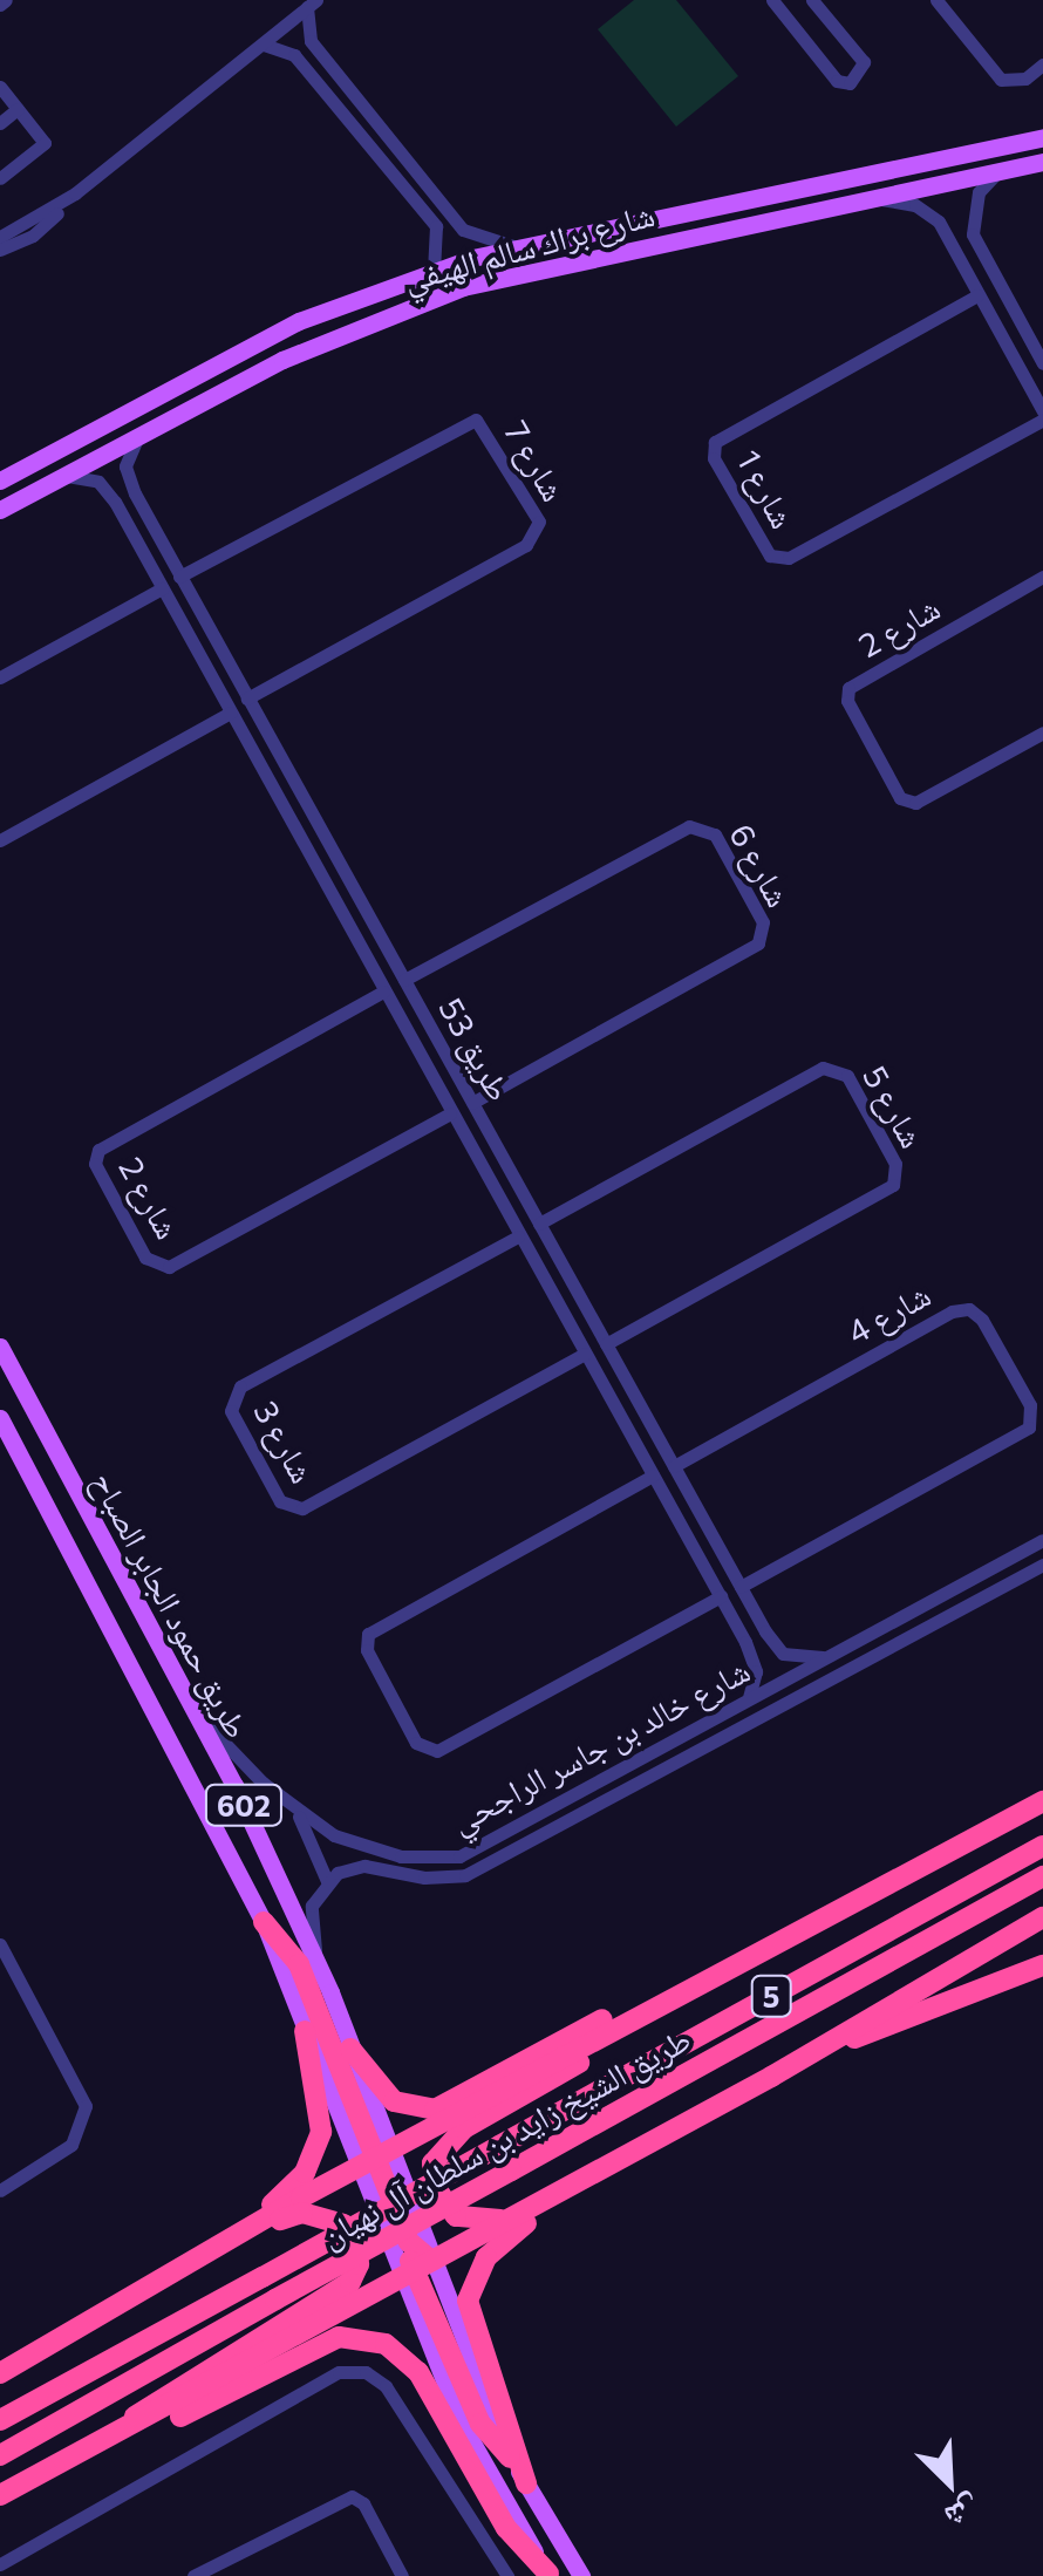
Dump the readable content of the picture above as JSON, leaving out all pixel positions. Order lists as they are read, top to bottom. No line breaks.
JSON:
{"streets":{"highway":["5","طريق الشيخ زايد بن سلطان آل نهيان"],"main road":["شارع براك سالم الهيفي","طريق حمود الجابر الصباح","602"],"street":["شارع 7","شارع 1","شارع 2","شارع 6","طريق 53","شارع 5","شارع 4","شارع 3","شارع خالد بن جاسر الراجحي"]},"crossings":[["شارع 7","طريق 53"],["شارع 2","طريق 53"],["شارع 6","طريق 53"],["طريق 53","شارع 5"],["طريق 53","شارع 4"],["طريق 53","شارع 3"],["طريق 53","شارع خالد بن جاسر الراجحي"],["طريق حمود الجابر الصباح","شارع خالد بن جاسر الراجحي"],["طريق حمود الجابر الصباح","602"]],"north":"bottom right"}
